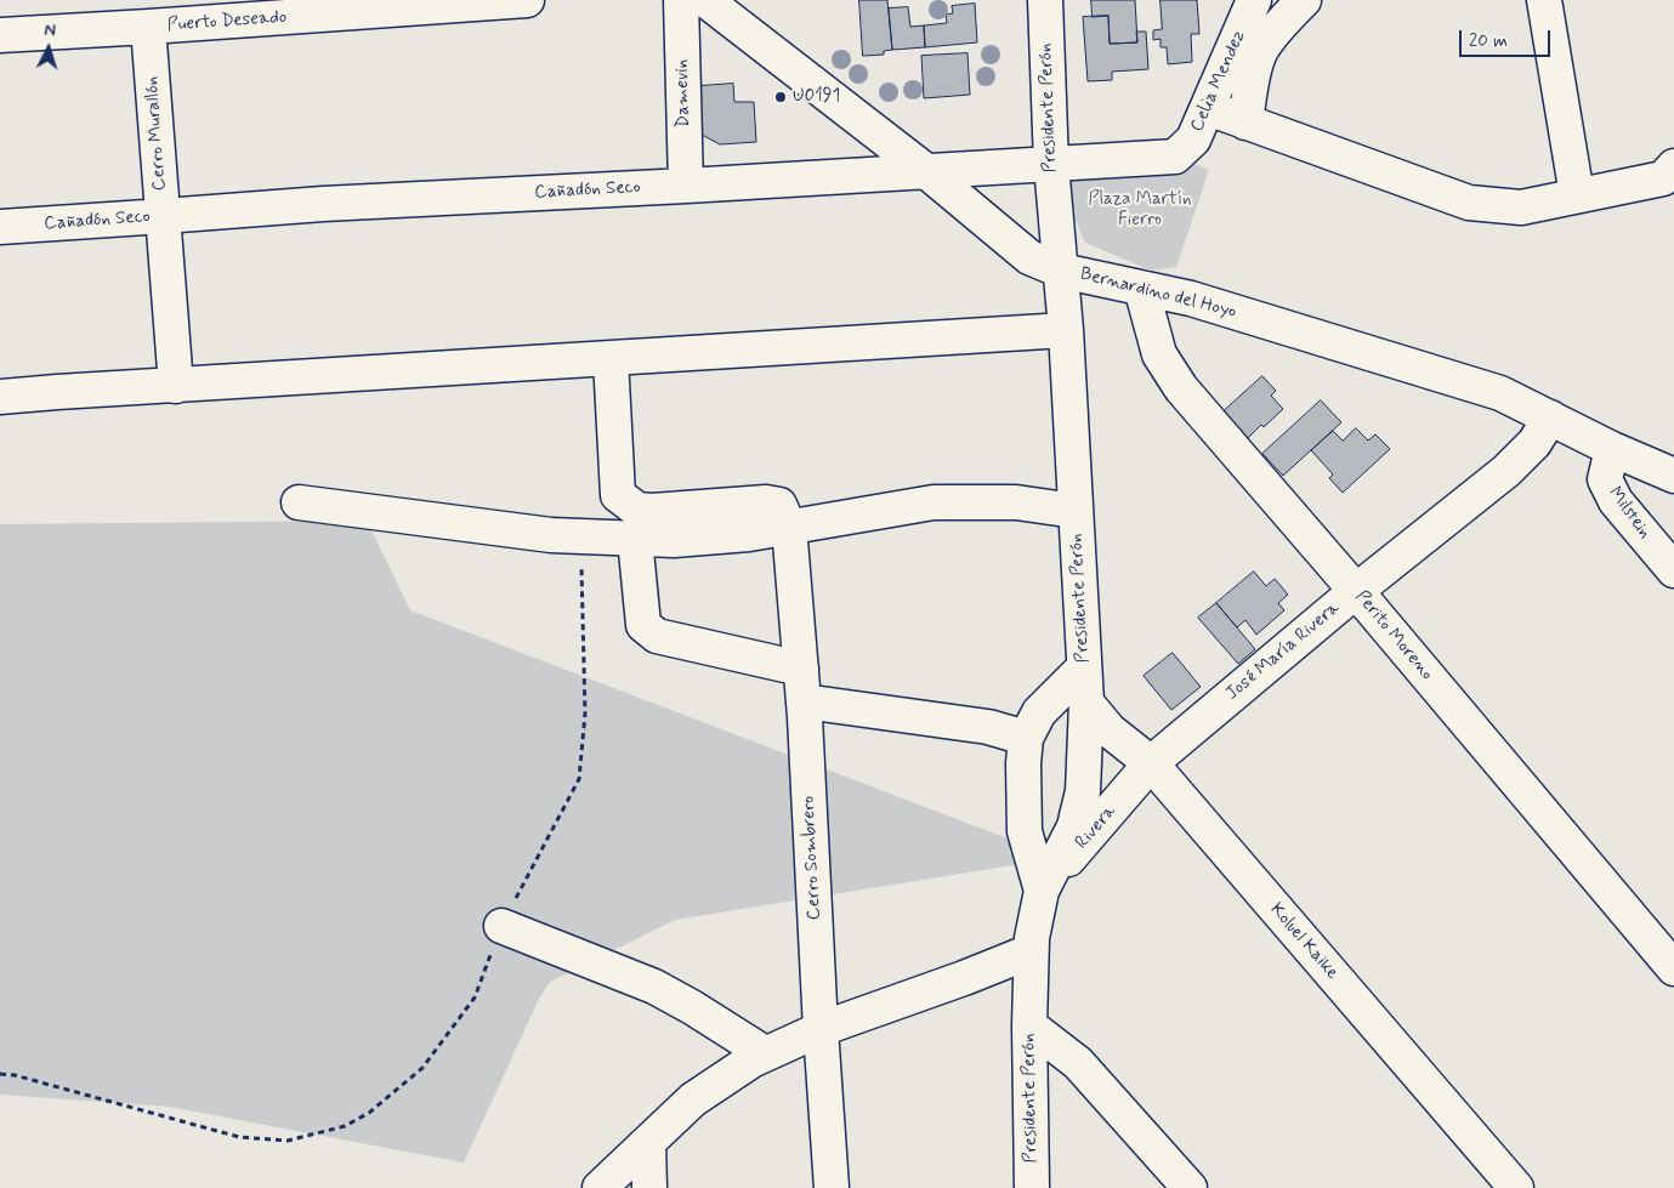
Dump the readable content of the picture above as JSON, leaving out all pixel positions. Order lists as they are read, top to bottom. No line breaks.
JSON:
{"streets":{"street":["Puerto Deseado","Celia Mendez","Damevin","Presidente Perón","Cerro Murallón","Cañadón Seco","Bernardino del Hoyo","Milstein","Perito Moreno","José María Rivera","Rivera","Cerro Sombrero","Koluel Kaike"]},"crossings":[["Puerto Deseado","Cerro Murallón"],["Celia Mendez","Cañadón Seco"],["Damevin","Cañadón Seco"],["Presidente Perón","Cañadón Seco"],["Presidente Perón","Bernardino del Hoyo"],["Presidente Perón","Rivera"],["Presidente Perón","Koluel Kaike"],["Cerro Murallón","Cañadón Seco"],["Cañadón Seco","Bernardino del Hoyo"],["Bernardino del Hoyo","Milstein"],["Bernardino del Hoyo","Perito Moreno"],["Bernardino del Hoyo","José María Rivera"],["Perito Moreno","José María Rivera"],["José María Rivera","Rivera"],["José María Rivera","Koluel Kaike"],["Rivera","Koluel Kaike"]],"parks":["Plaza Martín Fierro"],"places":["U0191"],"scale_bar":"20 m","north":"top"}
